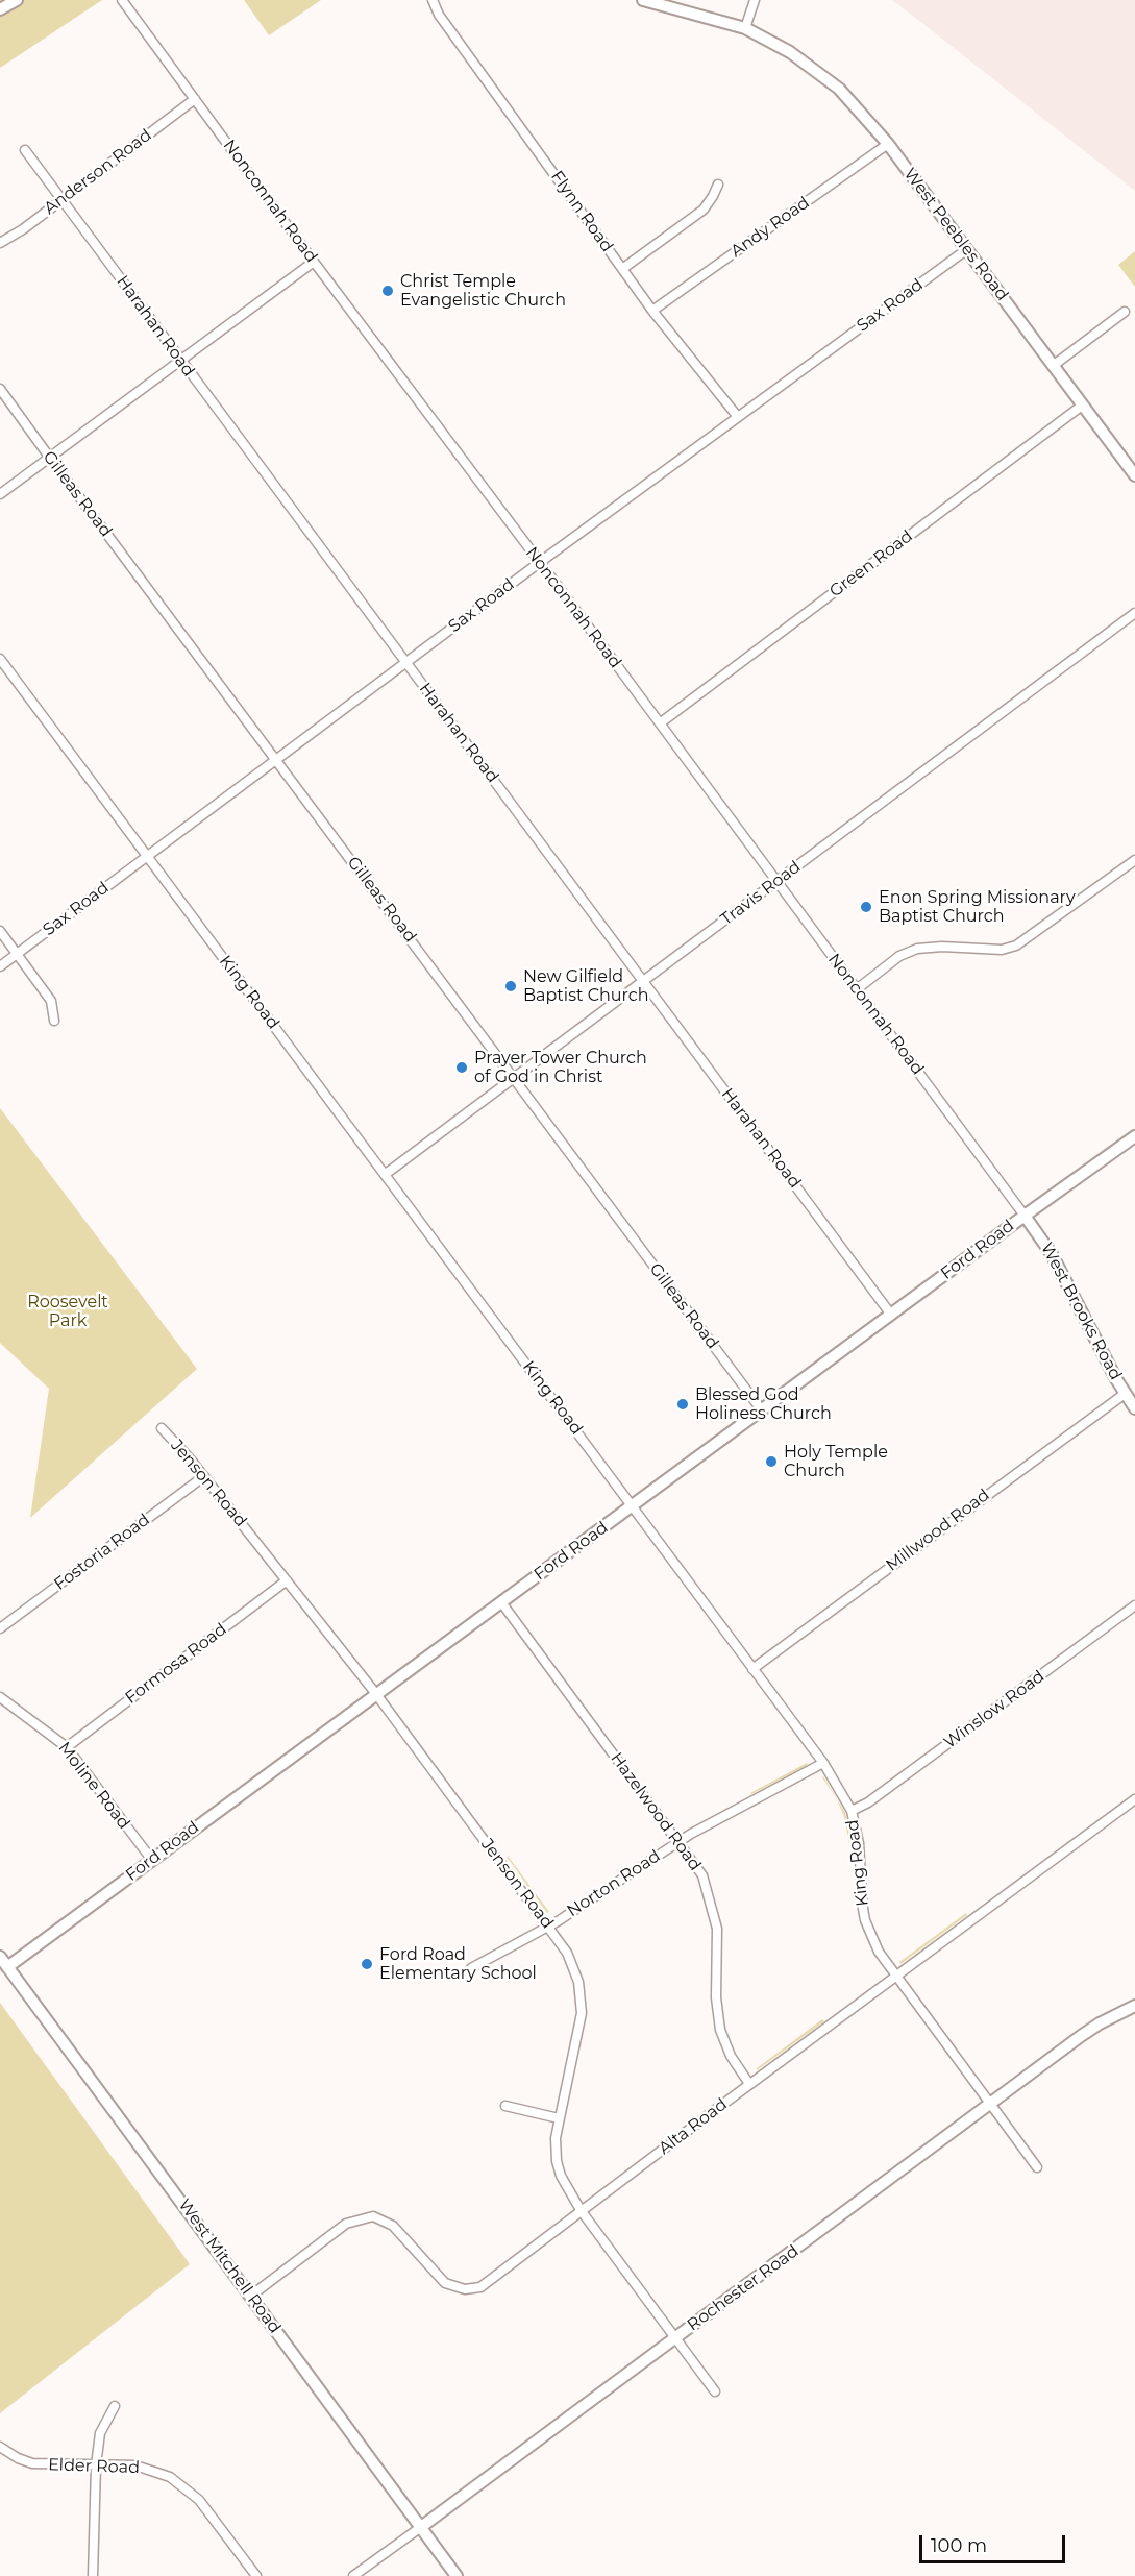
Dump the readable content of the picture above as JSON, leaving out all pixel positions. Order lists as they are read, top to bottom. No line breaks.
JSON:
{"streets":{"street":["Anderson Road","Nonconnah Road","Flynn Road","Andy Road","West Peebles Road","Sax Road","Harahan Road","Gilleas Road","Green Road","Travis Road","King Road","Ford Road","West Brooks Road","Jenson Road","Millwood Road","Fostoria Road","Formosa Road","Winslow Road","Moline Road","Hazelwood Road","Norton Road","Alta Road","West Mitchell Road","Rochester Road","Elder Road"]},"crossings":[["Anderson Road","Nonconnah Road"],["Anderson Road","Harahan Road"],["Nonconnah Road","Sax Road"],["Nonconnah Road","Green Road"],["Nonconnah Road","Travis Road"],["Nonconnah Road","Ford Road"],["Nonconnah Road","West Brooks Road"],["Flynn Road","Andy Road"],["Flynn Road","Sax Road"],["Andy Road","West Peebles Road"],["West Peebles Road","Sax Road"],["West Peebles Road","Green Road"],["Sax Road","Harahan Road"],["Sax Road","Gilleas Road"],["Sax Road","King Road"],["Harahan Road","Travis Road"],["Harahan Road","Ford Road"],["Gilleas Road","Travis Road"],["Gilleas Road","Ford Road"],["Travis Road","King Road"],["King Road","Ford Road"],["King Road","Millwood Road"],["King Road","Winslow Road"],["King Road","Norton Road"],["King Road","Alta Road"],["King Road","Rochester Road"],["Ford Road","West Brooks Road"],["Ford Road","Jenson Road"],["Ford Road","Moline Road"],["Ford Road","Hazelwood Road"],["Ford Road","West Mitchell Road"],["West Brooks Road","Millwood Road"],["Jenson Road","Fostoria Road"],["Jenson Road","Formosa Road"],["Jenson Road","Norton Road"],["Jenson Road","Alta Road"],["Jenson Road","Rochester Road"],["Formosa Road","Moline Road"],["Hazelwood Road","Norton Road"],["Hazelwood Road","Alta Road"],["Alta Road","West Mitchell Road"],["West Mitchell Road","Rochester Road"]],"parks":["Roosevelt Park"],"places":["Christ Temple Evangelistic Church","Enon Spring Missionary Baptist Church","New Gilfield Baptist Church","Prayer Tower Church of God in Christ","Blessed God Holiness Church","Holy Temple Church","Ford Road Elementary School"],"scale_bar":"100 m"}
